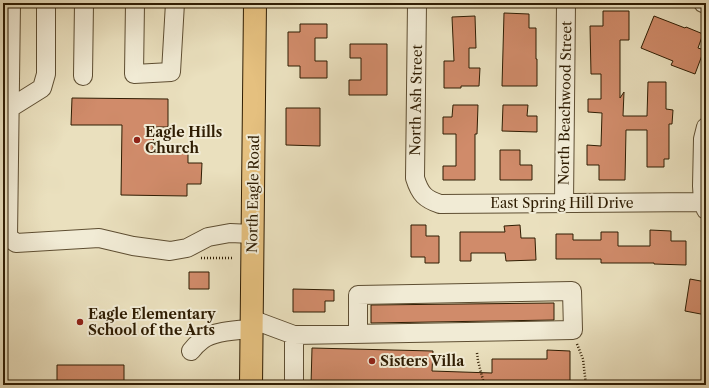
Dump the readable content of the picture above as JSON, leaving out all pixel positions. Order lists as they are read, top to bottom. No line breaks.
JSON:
{"streets":{"main road":["North Eagle Road"],"street":["North Ash Street","North Beachwood Street","East Spring Hill Drive"]},"crossings":[["North Ash Street","East Spring Hill Drive"],["North Beachwood Street","East Spring Hill Drive"]],"places":["Eagle Hills Church","Eagle Elementary School of the Arts","Sisters Villa"]}
